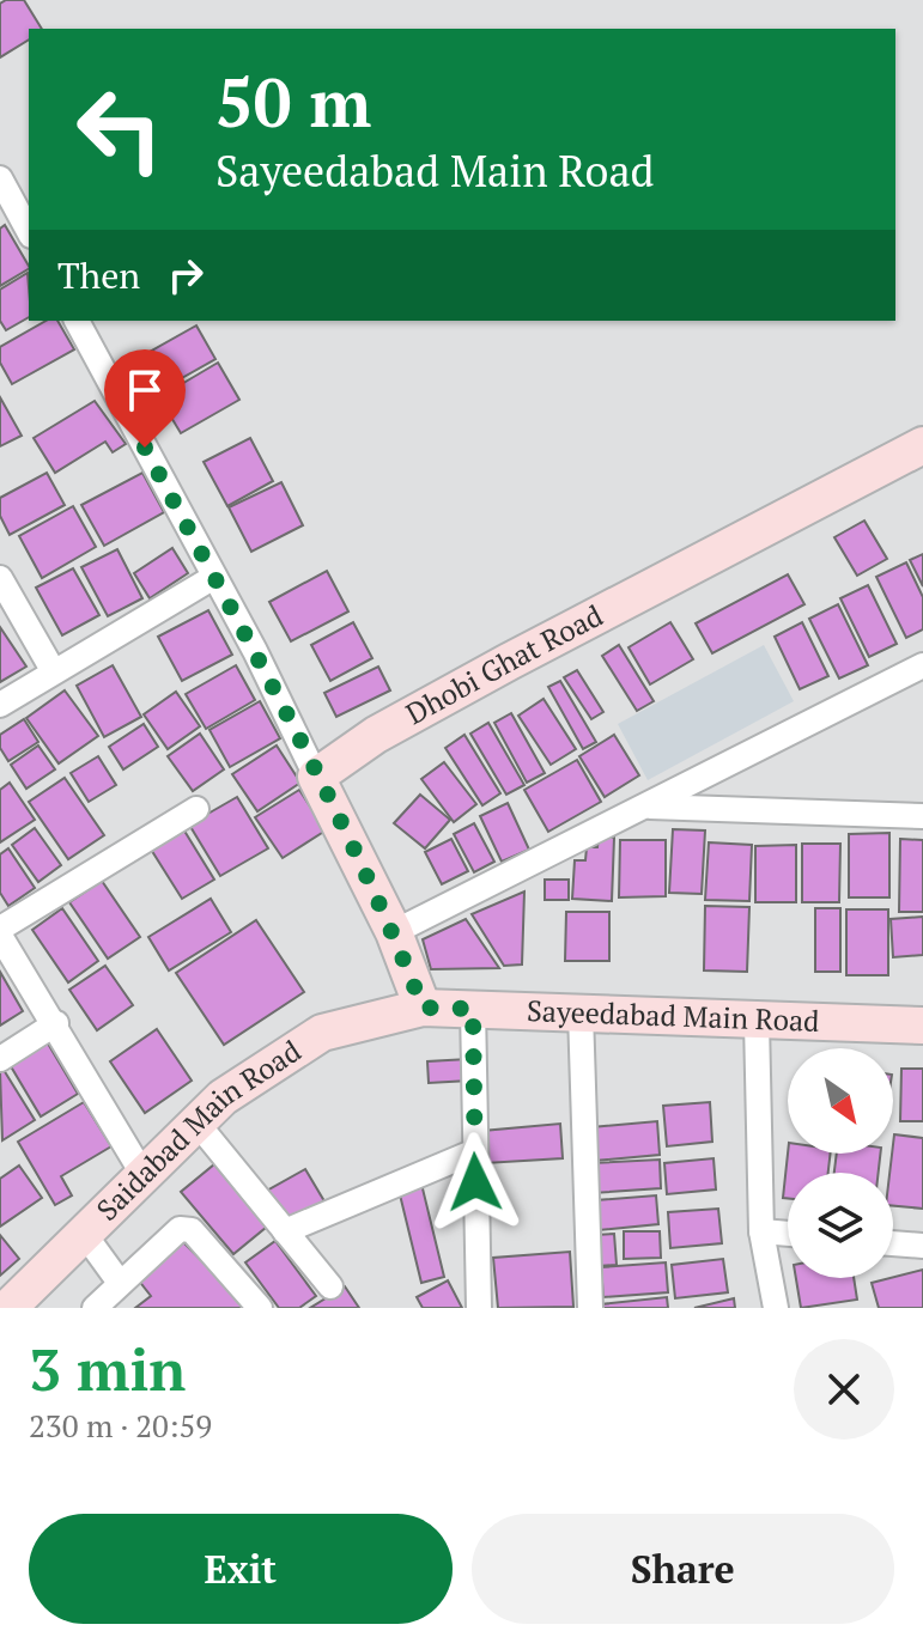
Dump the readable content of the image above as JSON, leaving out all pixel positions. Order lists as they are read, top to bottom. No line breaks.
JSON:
{"streets":{"main road":["Dhobi Ghat Road","Sayeedabad Main Road","Saidabad Main Road"]},"crossings":[["Sayeedabad Main Road","Saidabad Main Road"]],"north":"bottom right","page":{"turn":["50 m","Sayeedabad Main Road"],"then":"Then","heading":["3 min","230 m · 20:59"],"buttons":["Exit","Share"]}}
